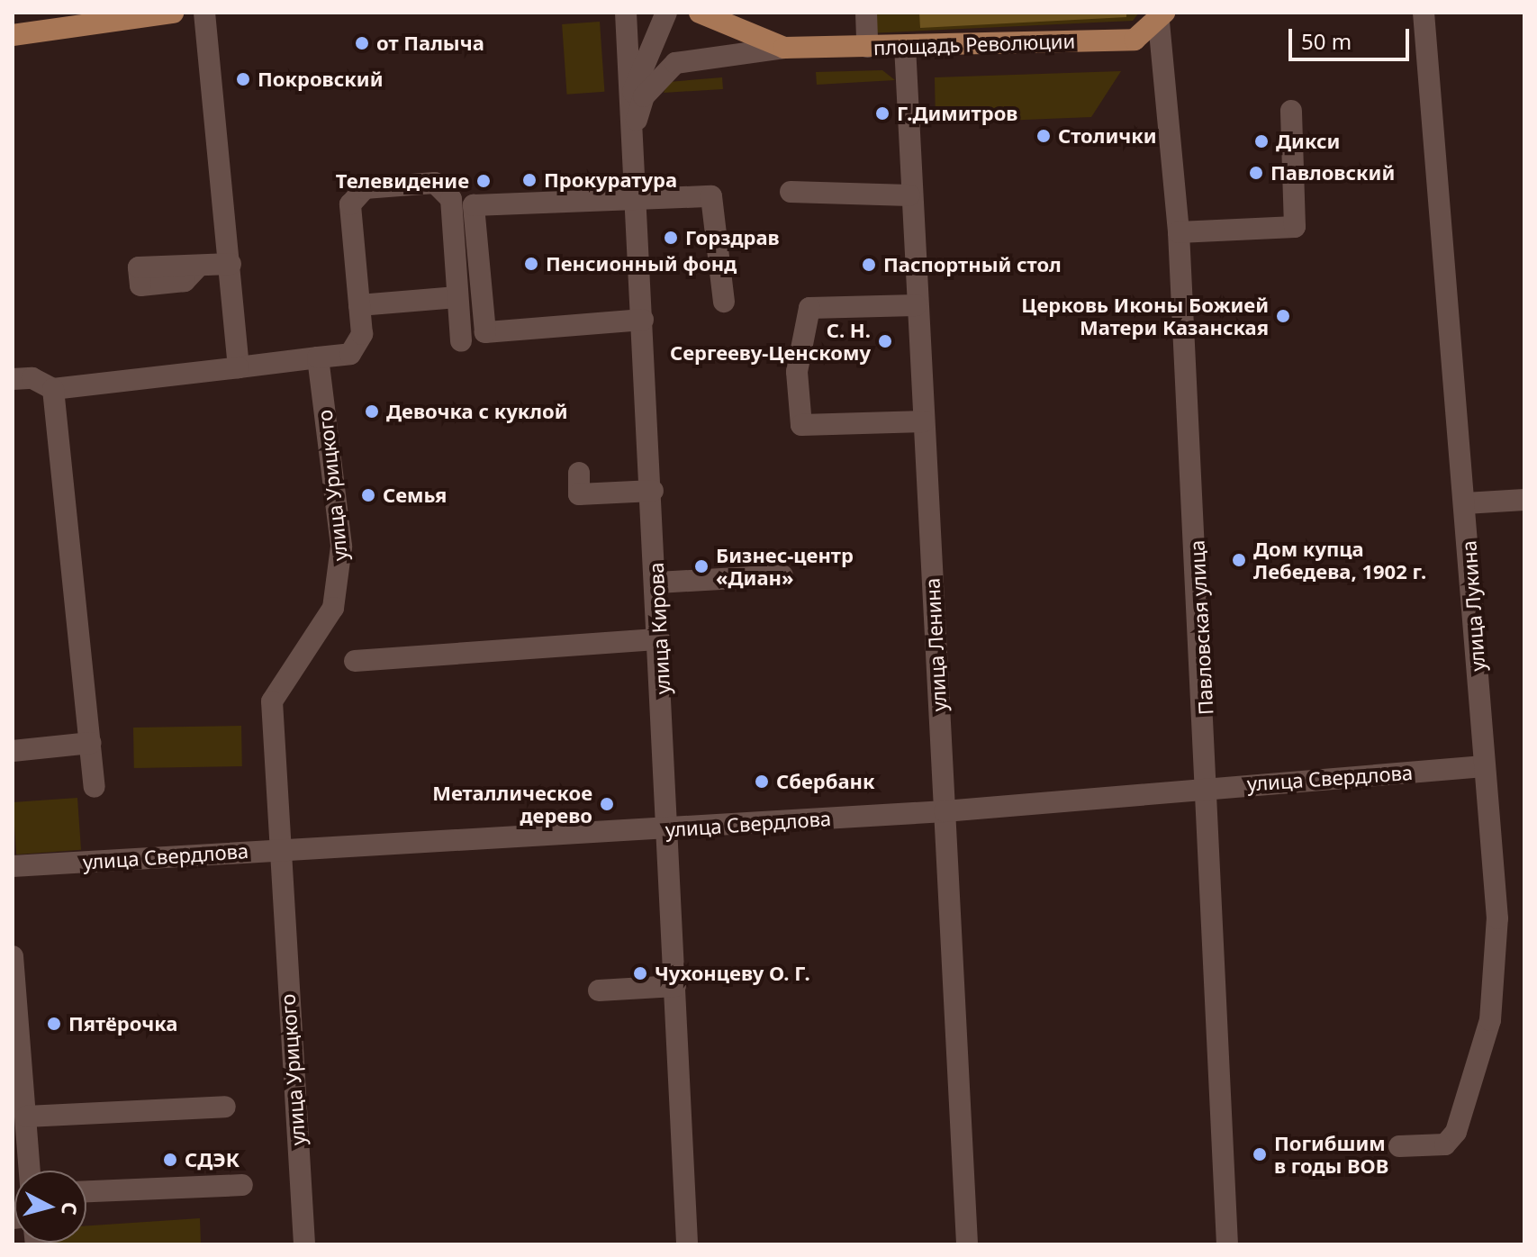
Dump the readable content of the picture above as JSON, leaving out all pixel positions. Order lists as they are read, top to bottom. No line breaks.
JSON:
{"streets":{"main road":["площадь Революции"],"street":["улица Урицкого","улица Лукина","Павловская улица","улица Кирова","улица Ленина","улица Свердлова"]},"crossings":[["площадь Революции","Павловская улица"],["площадь Революции","улица Кирова"],["площадь Революции","улица Ленина"],["улица Урицкого","улица Свердлова"],["улица Лукина","улица Свердлова"],["Павловская улица","улица Свердлова"],["улица Кирова","улица Свердлова"],["улица Ленина","улица Свердлова"]],"places":["от Палыча","Покровский","Г.Димитров","Столички","Дикси","Павловский","Прокуратура","Телевидение","Горздрав","Пенсионный фонд","Паспортный стол","Церковь Иконы Божией Матери Казанская","С. Н. Сергееву-Ценскому","Девочка с куклой","Семья","Дом купца Лебедева, 1902 г.","Бизнес-центр «Диан»","Сбербанк","Металлическое дерево","Чухонцеву О. Г.","Пятёрочка","Погибшим в годы ВОВ","СДЭК"],"scale_bar":"50 m","north":"right"}
